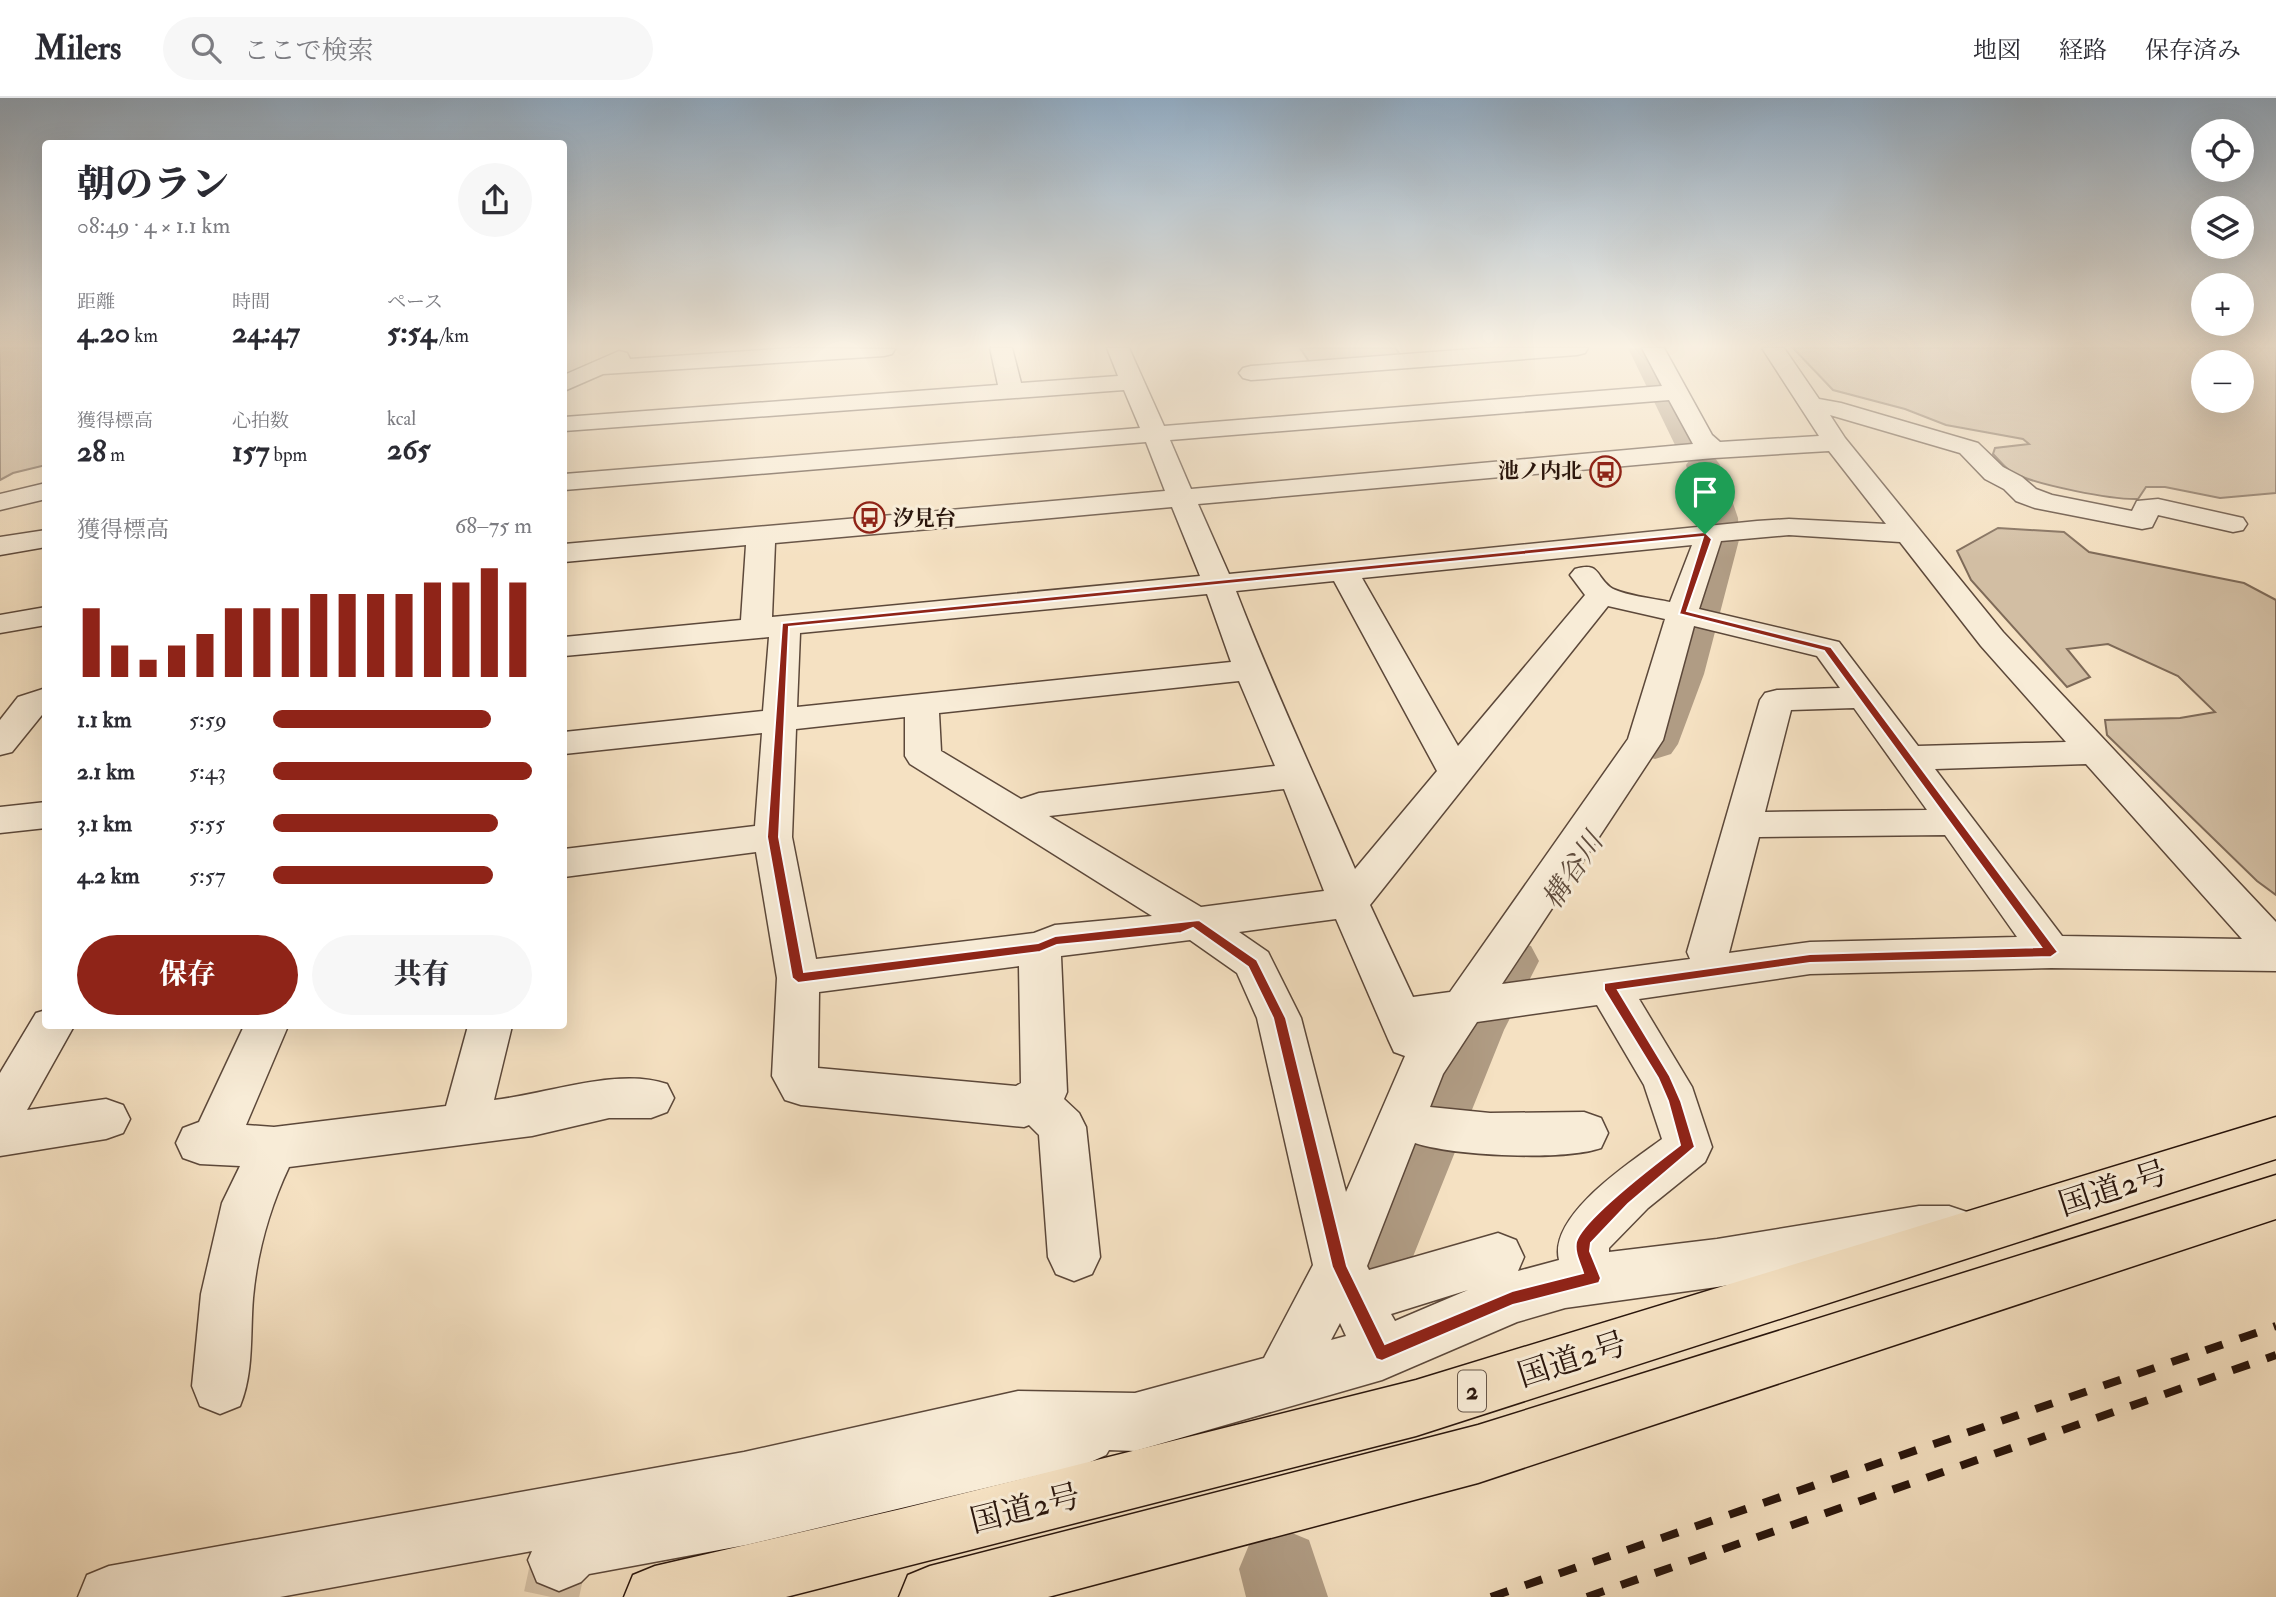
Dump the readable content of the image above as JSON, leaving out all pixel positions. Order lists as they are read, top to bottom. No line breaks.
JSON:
{"streets":{"highway":["国道2号","2"]},"water":["構谷川"],"places":{"bus stop":["池ノ内北","汐見台"]},"page":{"header":"Milers","search":"ここで検索","nav":["地図","経路","保存済み"],"map_buttons":["+","−"],"heading":["朝のラン","08:49 · 4 × 1.1 km"],"stats":[["距離","4.20 km"],["時間","24:47"],["ペース","5:54 /km"],["獲得標高","28 m"],["心拍数","157 bpm"],["kcal","265"]],"chart":["獲得標高","68–75 m"],"list":[{"name":"1.1 km","note":"5:59"},{"name":"2.1 km","note":"5:43"},{"name":"3.1 km","note":"5:55"},{"name":"4.2 km","note":"5:57"}],"buttons":["保存","共有"]}}
